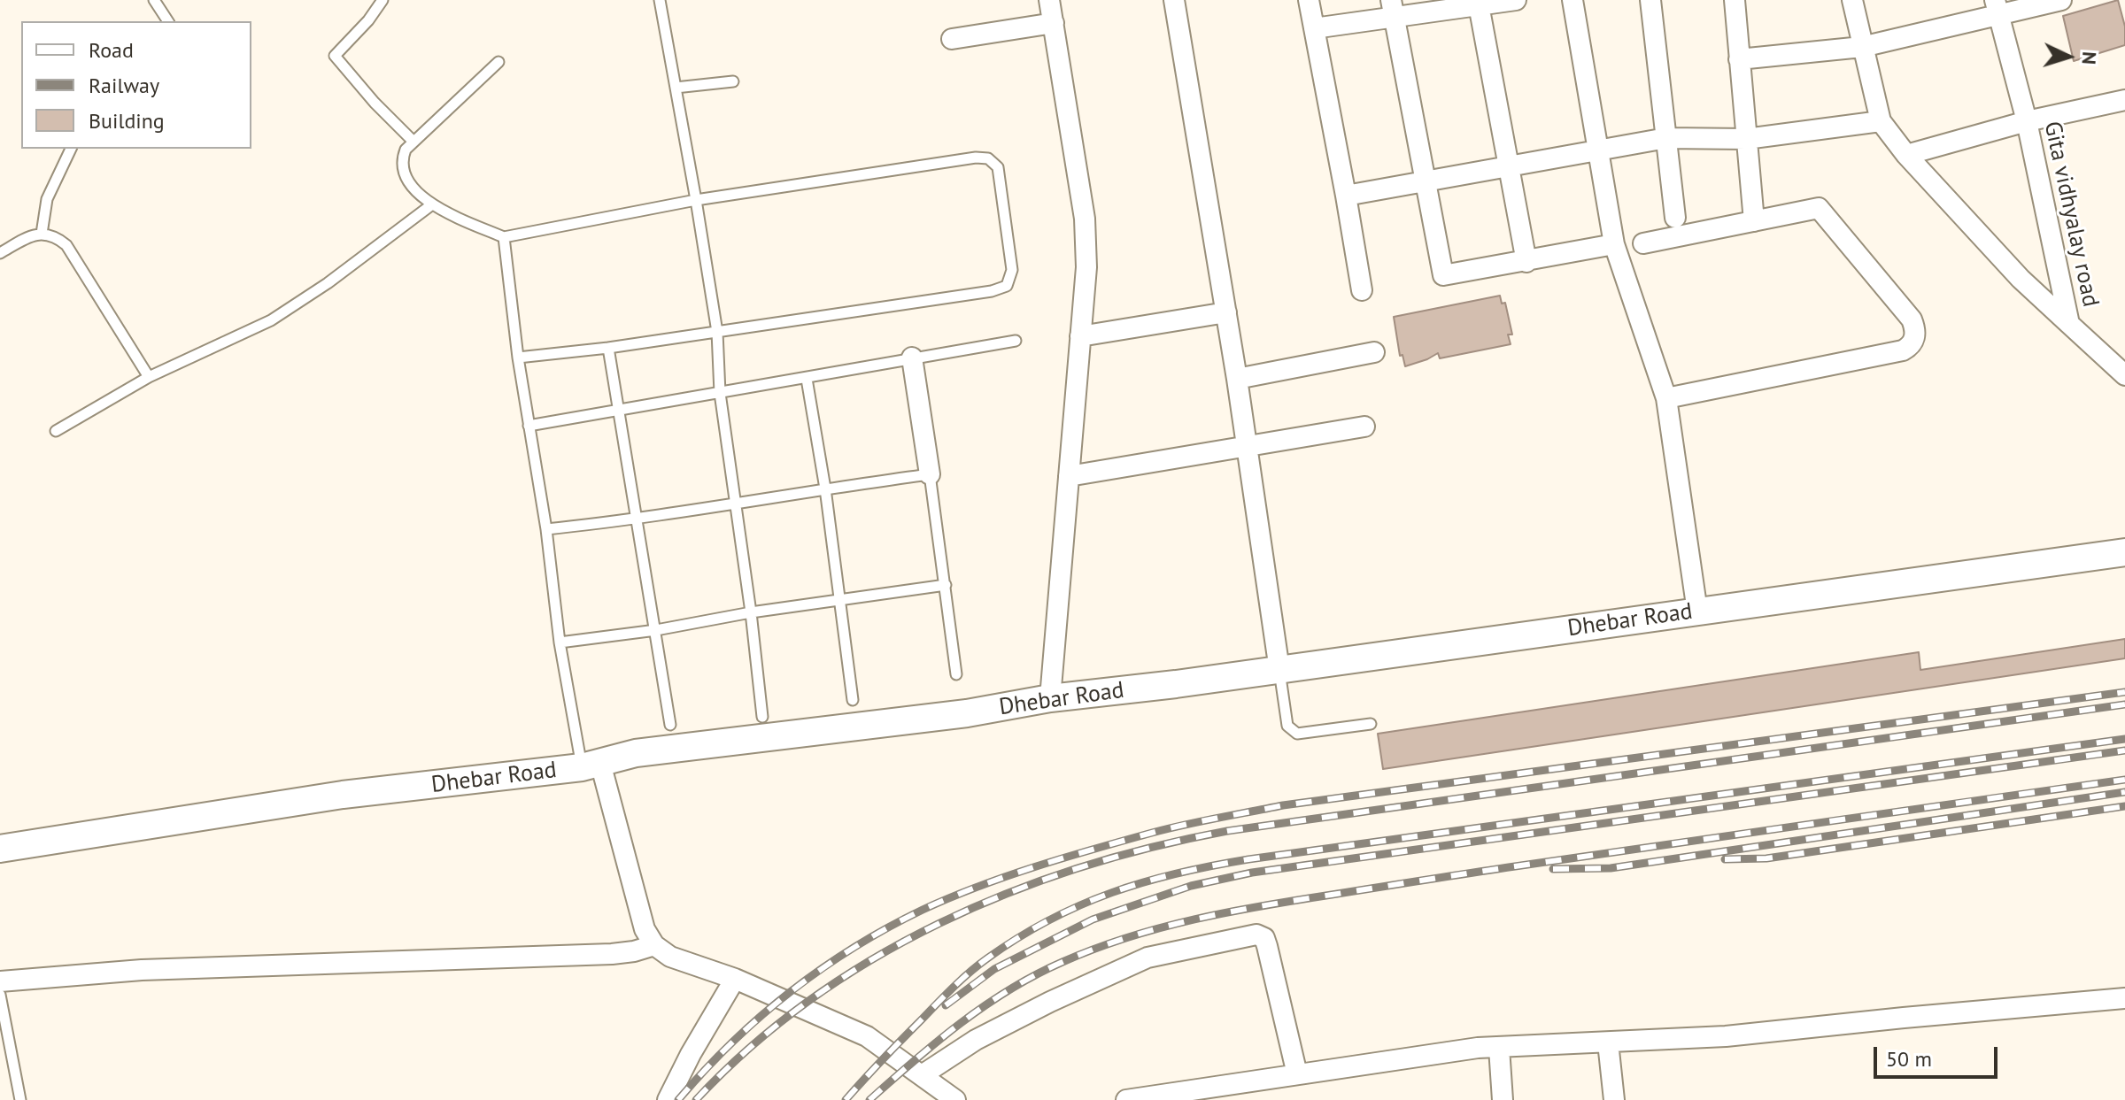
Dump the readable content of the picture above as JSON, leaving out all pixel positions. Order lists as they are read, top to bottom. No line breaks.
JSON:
{"streets":{"street":["Gita vidhyalay road","Dhebar Road"]},"legend":["Road","Railway","Building"],"scale_bar":"50 m","north":"right"}
